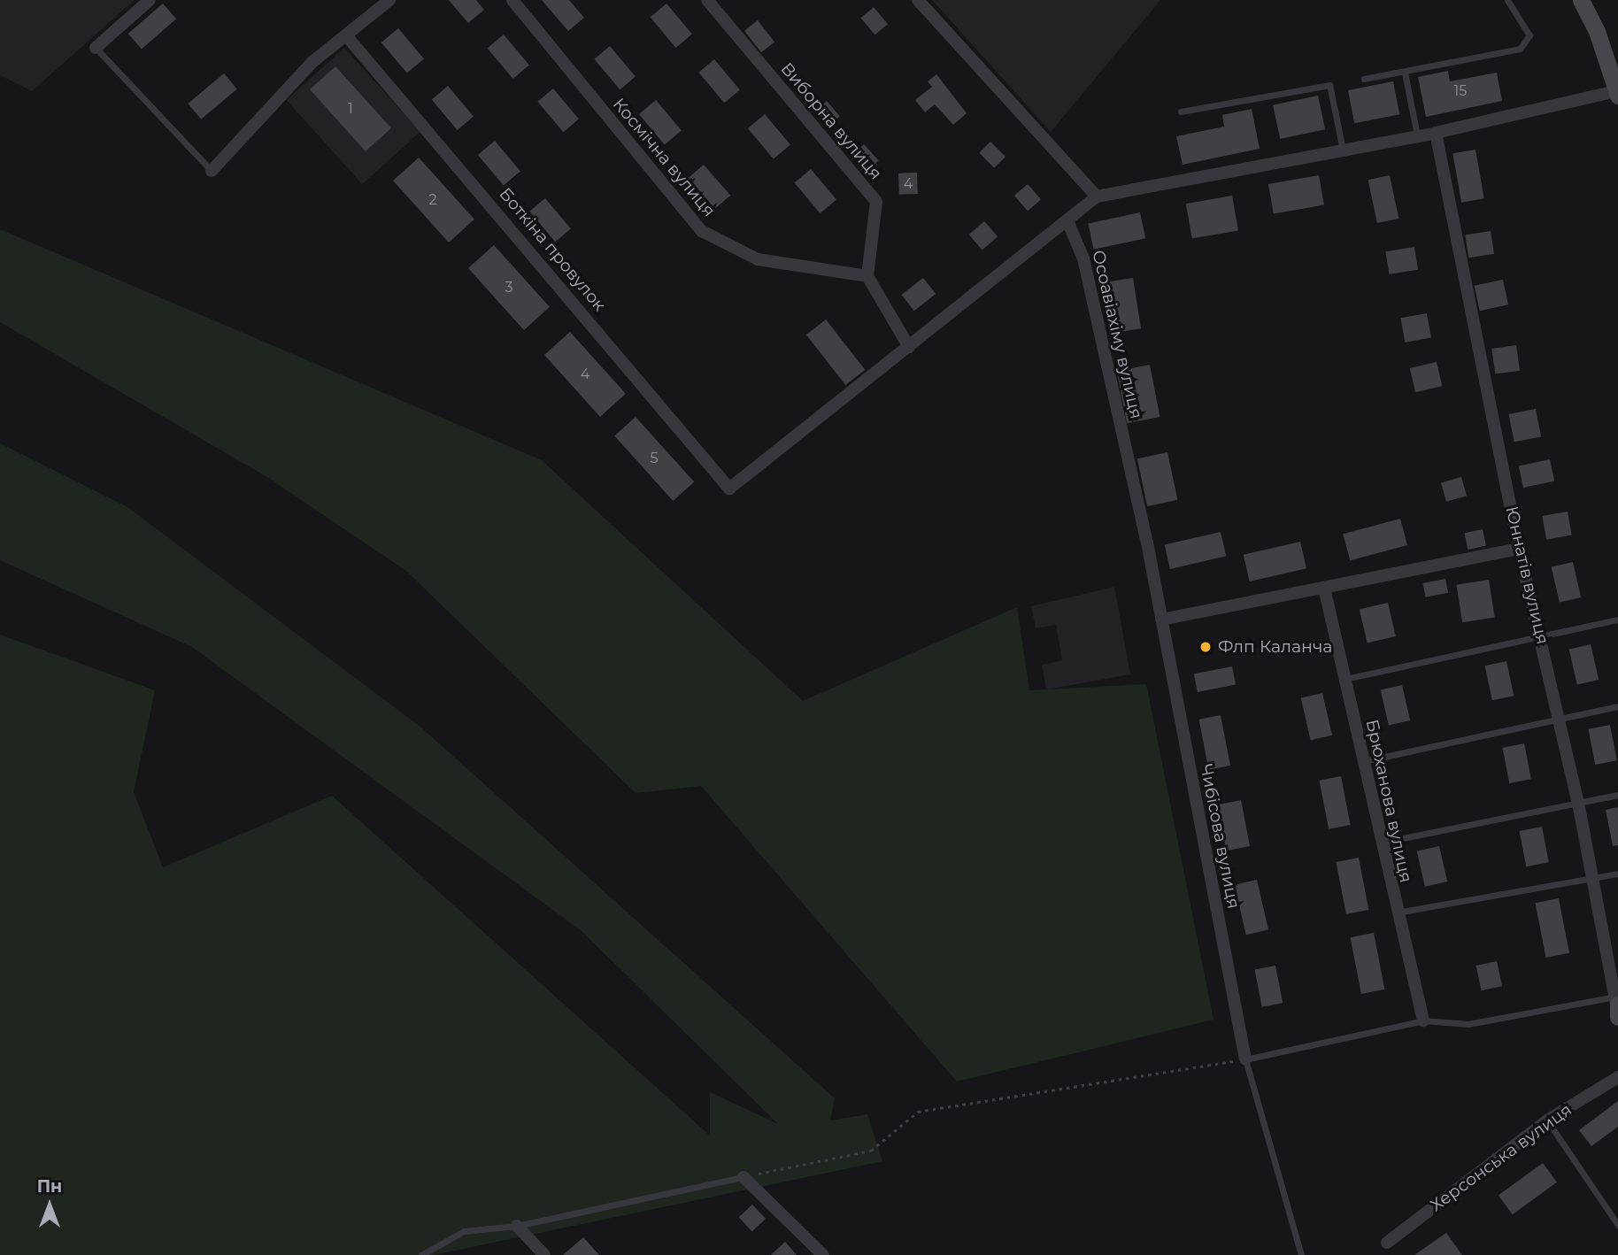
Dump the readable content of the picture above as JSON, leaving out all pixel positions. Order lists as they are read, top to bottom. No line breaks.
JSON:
{"streets":{"street":["Виборна вулиця","Космічна вулиця","Боткіна провулок","Осоавіахіму вулиця","Юннатів вулиця","Брюханова вулиця","Чибісова вулиця","Херсонська вулиця"]},"crossings":[["Виборна вулиця","Космічна вулиця"],["Осоавіахіму вулиця","Чибісова вулиця"]],"places":["Флп Каланча"],"house_numbers":["15","1","4","2","3","4","5"],"north":"top"}
